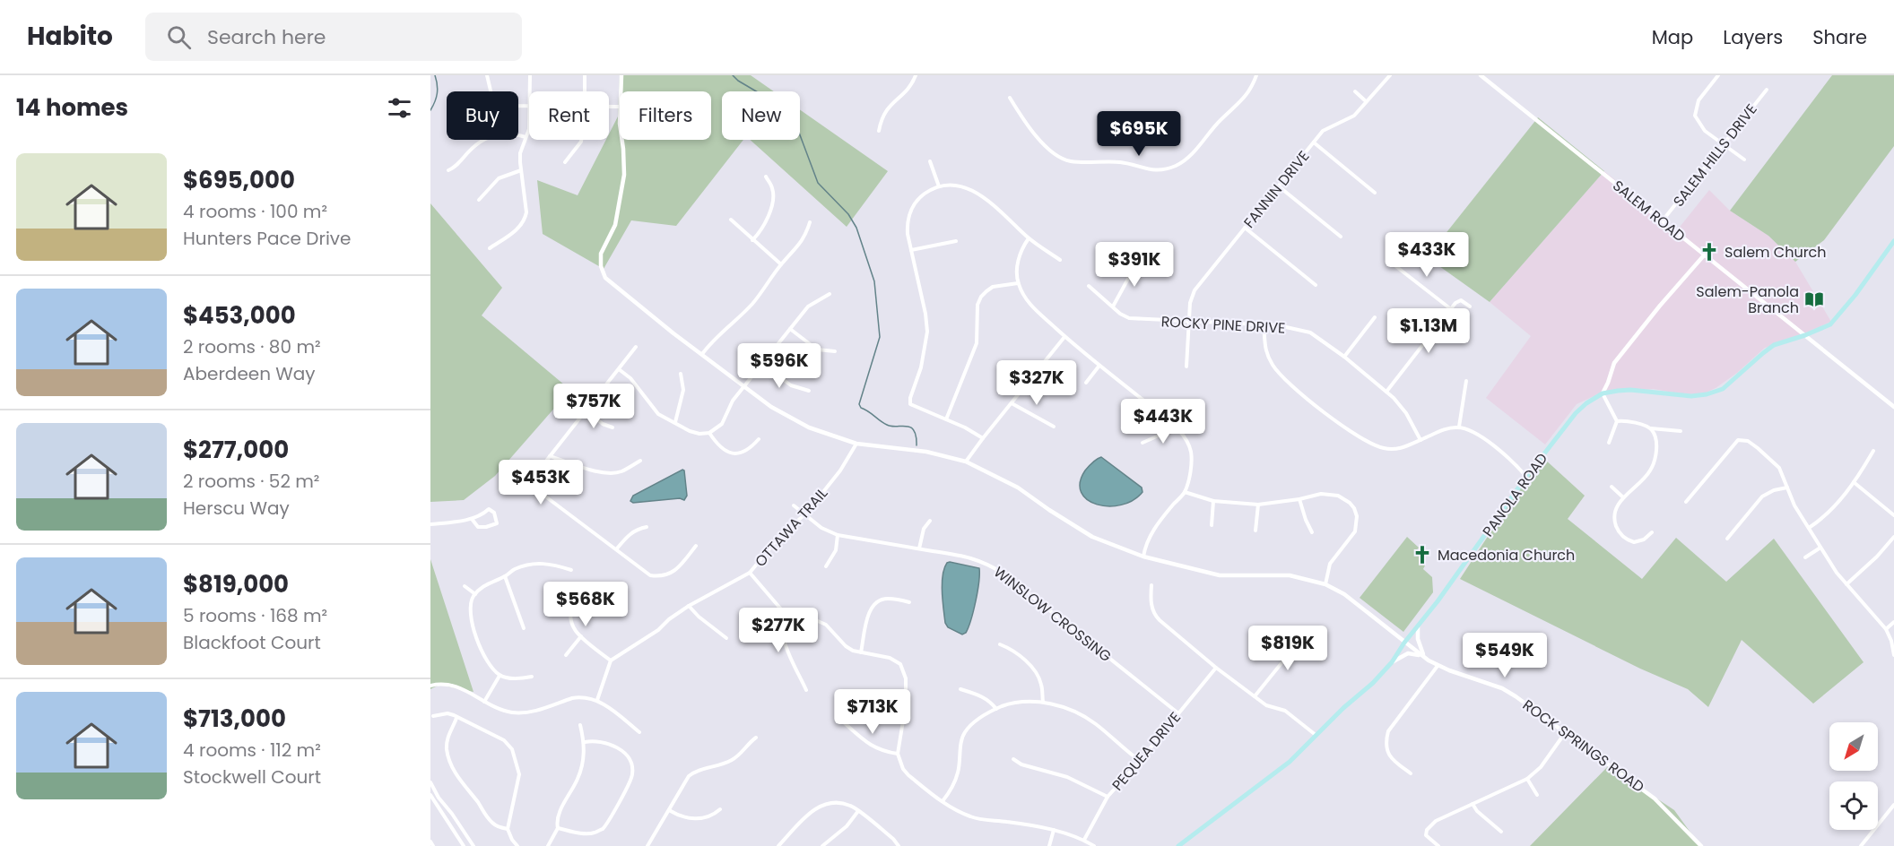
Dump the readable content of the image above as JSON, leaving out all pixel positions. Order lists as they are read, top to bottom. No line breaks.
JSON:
{"streets":{"main road":["PANOLA ROAD"],"street":["SALEM HILLS DRIVE","FANNIN DRIVE","SALEM ROAD","ROCKY PINE DRIVE","OTTAWA TRAIL","WINSLOW CROSSING","ROCK SPRINGS ROAD","PEQUEA DRIVE"]},"crossings":[["SALEM HILLS DRIVE","SALEM ROAD"],["FANNIN DRIVE","ROCKY PINE DRIVE"],["SALEM ROAD","PANOLA ROAD"],["PANOLA ROAD","ROCK SPRINGS ROAD"],["OTTAWA TRAIL","WINSLOW CROSSING"],["OTTAWA TRAIL","ROCK SPRINGS ROAD"],["WINSLOW CROSSING","PEQUEA DRIVE"]],"places":{"church":["Salem Church","Macedonia Church"],"library":["Salem-Panola Branch"]},"north":"bottom left","page":{"header":"Habito","search":"Search here","nav":["Map","Layers","Share"],"heading":"14 homes","chip":["Buy","Rent","Filters","New"],"price":["$695K","$433K","$391K","$1.13M","$596K","$327K","$757K","$443K","$453K","$568K","$277K","$819K","$549K","$713K"],"list":[{"name":"$695,000","note":"4 rooms · 100 m² · Hunters Pace Drive"},{"name":"$453,000","note":"2 rooms · 80 m² · Aberdeen Way"},{"name":"$277,000","note":"2 rooms · 52 m² · Herscu Way"},{"name":"$819,000","note":"5 rooms · 168 m² · Blackfoot Court"},{"name":"$713,000","note":"4 rooms · 112 m² · Stockwell Court"}]}}
